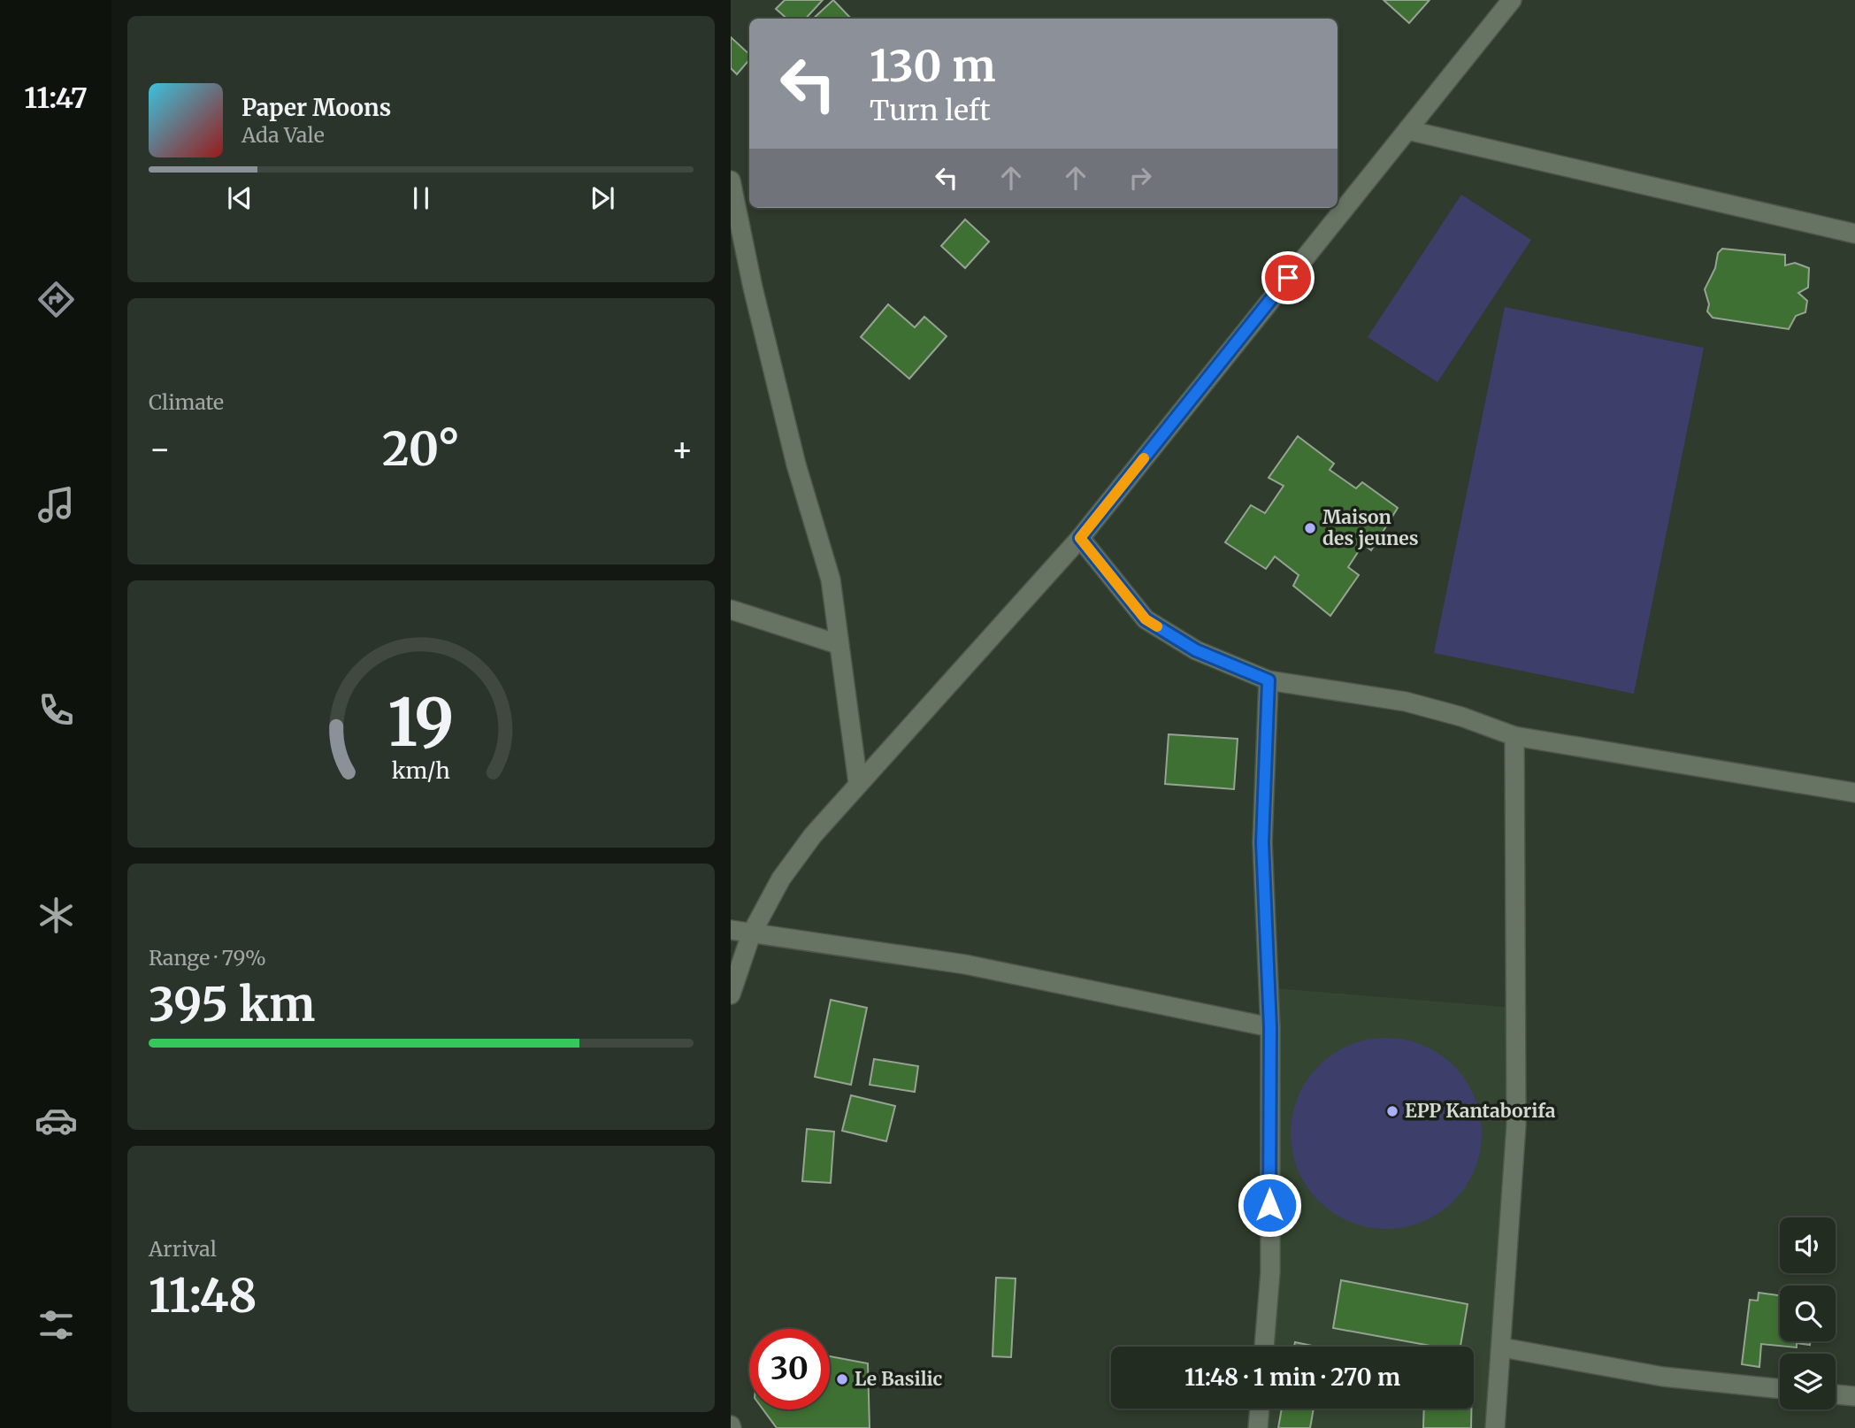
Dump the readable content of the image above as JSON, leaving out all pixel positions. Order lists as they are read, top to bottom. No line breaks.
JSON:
{"places":["Maison des jeunes","EPP Kantaborifa","Le Basilic"],"page":{"tabs":"11:47","turn":["130 m","Turn left"],"song":["Paper Moons","Ada Vale"],"tile":["Climate",["Range · 79%","395 km"],["Arrival","11:48"]],"heat":["−","20°","+"],"limit":"30","trip":"11:48 · 1 min · 270 m","gauge":["19","km/h"]}}
